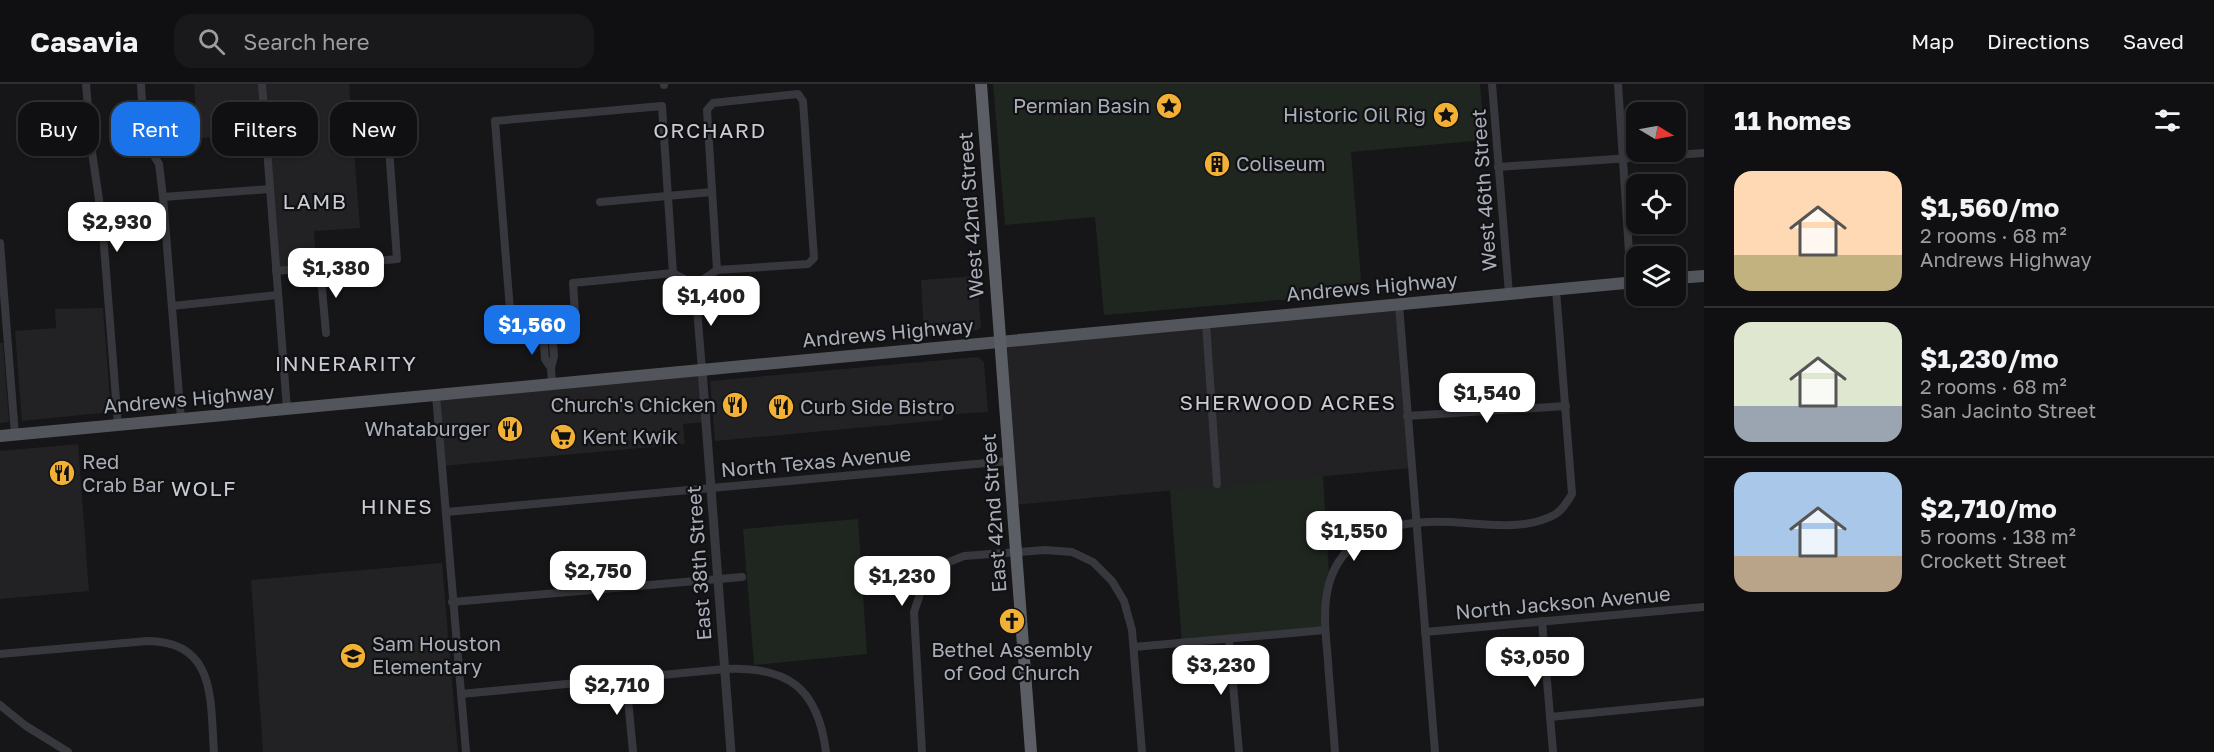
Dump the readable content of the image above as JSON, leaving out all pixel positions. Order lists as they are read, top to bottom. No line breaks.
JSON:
{"streets":{"highway":["West 42nd Street","East 42nd Street"],"main road":["Andrews Highway"],"street":["West 46th Street","North Texas Avenue","East 38th Street","North Jackson Avenue"]},"crossings":[["West 46th Street","Andrews Highway"],["West 42nd Street","Andrews Highway"],["West 42nd Street","East 42nd Street"],["Andrews Highway","East 42nd Street"],["Andrews Highway","East 38th Street"],["North Texas Avenue","East 42nd Street"],["North Texas Avenue","East 38th Street"]],"districts":["ORCHARD","LAMB","INNERARITY","SHERWOOD ACRES","WOLF","HINES"],"places":{"place":["Permian Basin","Historic Oil Rig"],"building":["Coliseum"],"restaurant":["Church's Chicken","Curb Side Bistro","Whataburger","Red Crab Bar"],"supermarket":["Kent Kwik"],"church":["Bethel Assembly of God Church"],"school or university":["Sam Houston Elementary"]},"north":"right","page":{"header":"Casavia","search":"Search here","nav":["Map","Directions","Saved"],"heading":"11 homes","chip":["Buy","Rent","Filters","New"],"list":[{"name":"$1,560/mo","note":"2 rooms · 68 m² · Andrews Highway"},{"name":"$1,230/mo","note":"2 rooms · 68 m² · San Jacinto Street"},{"name":"$2,710/mo","note":"5 rooms · 138 m² · Crockett Street"}],"price":["$2,930","$1,380","$1,400","$1,560","$1,540","$1,550","$2,750","$1,230","$3,050","$3,230","$2,710"]}}
